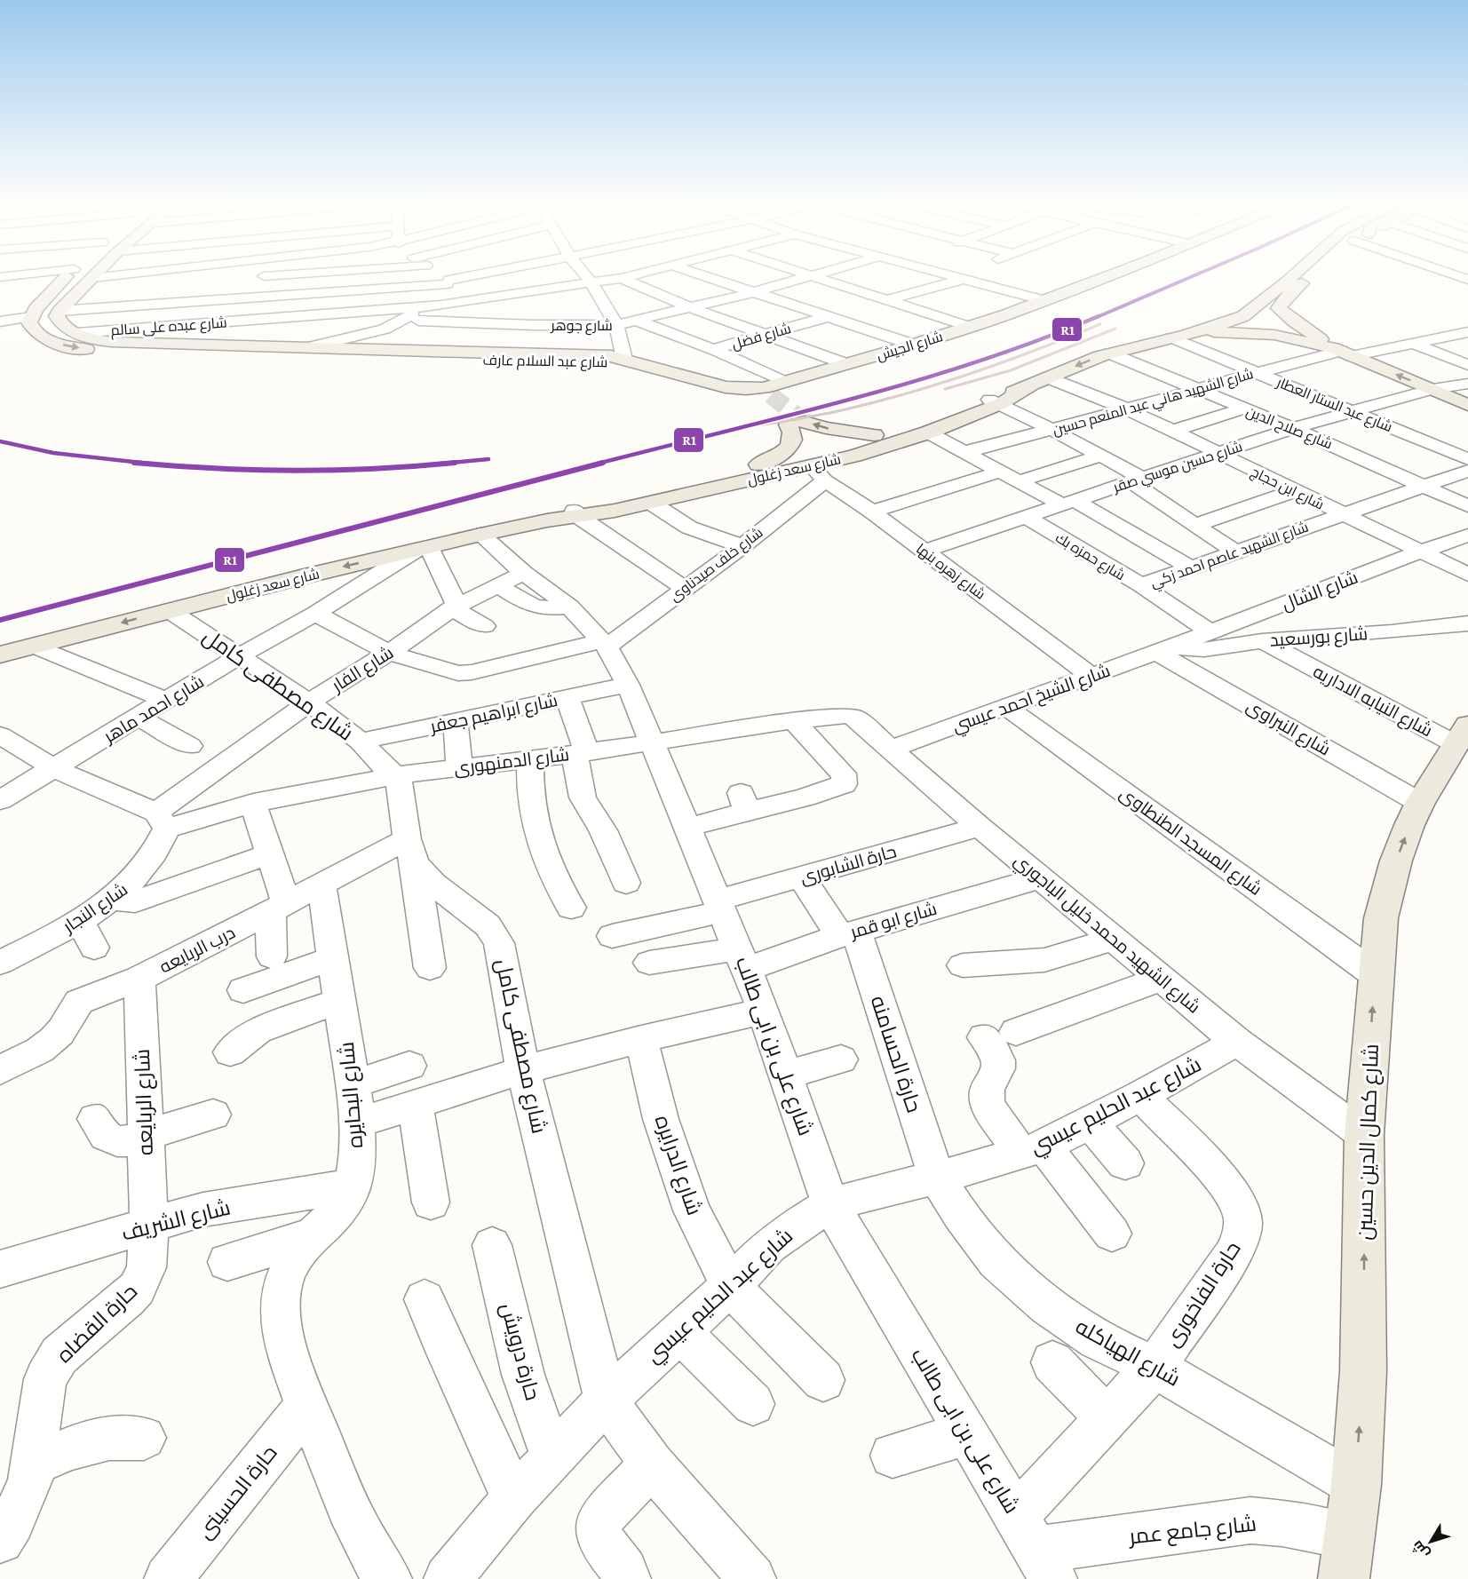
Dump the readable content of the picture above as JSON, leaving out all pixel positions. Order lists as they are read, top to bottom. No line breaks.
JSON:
{"streets":{"main road":["شارع الجيش","شارع عبد السلام عارف","شارع سعد زغلول","شارع كمال الدين حسين"],"street":["شارع جوهر","شارع عبده على سالم","شارع فضل","شارع الشهيد هاني عبد المنعم حسين","شارع عبد الستار العطار","شارع صلاح الدين","شارع حسين موسي صقر","شارع ابن حجاج","شارع الشهيد عاصم احمد زكي","شارع حمزه بك","شارع خلف صيدناوى","شارع زهره بنها","شارع الشال","شارع بورسعيد","شارع الفار","شارع مصطفى كامل","شارع الشيخ احمد عيسي","شارع النيابه الاداريه","شارع احمد ماهر","شارع ابراهيم جعفر","شارع النبراوى","شارع الدمنهورى","شارع المسجد الطنطاوى","حارة الشابورى","شارع النجار","شارع ابو قمر","شارع الشهيد محمد خليل الباجوري","درب الربايعه","شارع على بن ابى طالب","حارة الحسامنه","شارع البحايره","شارع الربايعه","شارع عبد الحليم عيسي","شارع الدرايره","شارع الشريف","حارة الفاخورى","حارة القضاه","حارة درويش","شارع الهياكله","حارة الحسينى","شارع جامع عمر"]},"crossings":[["شارع عبده على سالم","شارع عبد السلام عارف"],["شارع الجيش","شارع عبد السلام عارف"],["شارع الشهيد هاني عبد المنعم حسين","شارع عبد الستار العطار"],["شارع الشهيد هاني عبد المنعم حسين","شارع صلاح الدين"],["شارع الشهيد هاني عبد المنعم حسين","شارع سعد زغلول"],["شارع الشهيد هاني عبد المنعم حسين","شارع ابن حجاج"],["شارع عبد الستار العطار","شارع حسين موسي صقر"],["شارع عبد الستار العطار","شارع سعد زغلول"],["شارع صلاح الدين","شارع حسين موسي صقر"],["شارع صلاح الدين","شارع سعد زغلول"],["شارع صلاح الدين","شارع الشهيد عاصم احمد زكي"],["شارع حسين موسي صقر","شارع ابن حجاج"],["شارع حسين موسي صقر","شارع حمزه بك"],["شارع حسين موسي صقر","شارع زهره بنها"],["شارع سعد زغلول","شارع ابن حجاج"],["شارع سعد زغلول","شارع خلف صيدناوى"],["شارع سعد زغلول","شارع زهره بنها"],["شارع سعد زغلول","شارع مصطفى كامل"],["شارع سعد زغلول","شارع احمد ماهر"],["شارع سعد زغلول","شارع على بن ابى طالب"],["شارع ابن حجاج","شارع الشهيد عاصم احمد زكي"],["شارع ابن حجاج","شارع الشال"],["شارع الشهيد عاصم احمد زكي","شارع حمزه بك"],["شارع حمزه بك","شارع الشال"],["شارع خلف صيدناوى","شارع زهره بنها"],["شارع خلف صيدناوى","شارع على بن ابى طالب"],["شارع زهره بنها","شارع الشيخ احمد عيسي"],["شارع الشال","شارع بورسعيد"],["شارع الشال","شارع الشيخ احمد عيسي"],["شارع الشال","شارع النبراوى"],["شارع بورسعيد","شارع الشيخ احمد عيسي"],["شارع بورسعيد","شارع النيابه الاداريه"],["شارع بورسعيد","شارع النبراوى"],["شارع الفار","شارع مصطفى كامل"],["شارع الفار","شارع الدمنهورى"],["شارع الفار","شارع النجار"],["شارع الفار","شارع على بن ابى طالب"],["شارع مصطفى كامل","شارع احمد ماهر"],["شارع مصطفى كامل","شارع ابراهيم جعفر"],["شارع مصطفى كامل","شارع الدمنهورى"],["شارع مصطفى كامل","درب الربايعه"],["شارع مصطفى كامل","شارع عبد الحليم عيسي"],["شارع الشيخ احمد عيسي","شارع النبراوى"],["شارع الشيخ احمد عيسي","شارع المسجد الطنطاوى"],["شارع الشيخ احمد عيسي","شارع الشهيد محمد خليل الباجوري"],["شارع النيابه الاداريه","شارع كمال الدين حسين"],["شارع ابراهيم جعفر","شارع على بن ابى طالب"],["شارع النبراوى","شارع كمال الدين حسين"],["شارع الدمنهورى","شارع النجار"],["شارع الدمنهورى","شارع الشهيد محمد خليل الباجوري"],["شارع الدمنهورى","شارع على بن ابى طالب"],["شارع المسجد الطنطاوى","شارع كمال الدين حسين"],["حارة الشابورى","شارع الشهيد محمد خليل الباجوري"],["حارة الشابورى","شارع على بن ابى طالب"],["حارة الشابورى","حارة الحسامنه"],["شارع ابو قمر","شارع الشهيد محمد خليل الباجوري"],["شارع ابو قمر","شارع على بن ابى طالب"],["شارع ابو قمر","حارة الحسامنه"],["شارع الشهيد محمد خليل الباجوري","شارع عبد الحليم عيسي"],["شارع الشهيد محمد خليل الباجوري","شارع كمال الدين حسين"],["درب الربايعه","شارع البحايره"],["درب الربايعه","شارع الربايعه"],["شارع على بن ابى طالب","شارع عبد الحليم عيسي"],["شارع على بن ابى طالب","شارع جامع عمر"],["حارة الحسامنه","شارع عبد الحليم عيسي"],["حارة الحسامنه","شارع الهياكله"],["شارع البحايره","شارع الشريف"],["شارع البحايره","حارة الحسينى"],["شارع الربايعه","شارع الشريف"],["شارع الربايعه","حارة القضاه"],["شارع عبد الحليم عيسي","شارع الدرايره"],["شارع عبد الحليم عيسي","حارة الفاخورى"],["شارع عبد الحليم عيسي","حارة درويش"],["شارع عبد الحليم عيسي","شارع الهياكله"],["شارع كمال الدين حسين","شارع الهياكله"],["شارع كمال الدين حسين","شارع جامع عمر"],["شارع الشريف","حارة القضاه"],["حارة الفاخورى","شارع الهياكله"]],"one_way":["شارع كمال الدين حسين"],"lines":["transit line R1"],"north":"bottom left"}
